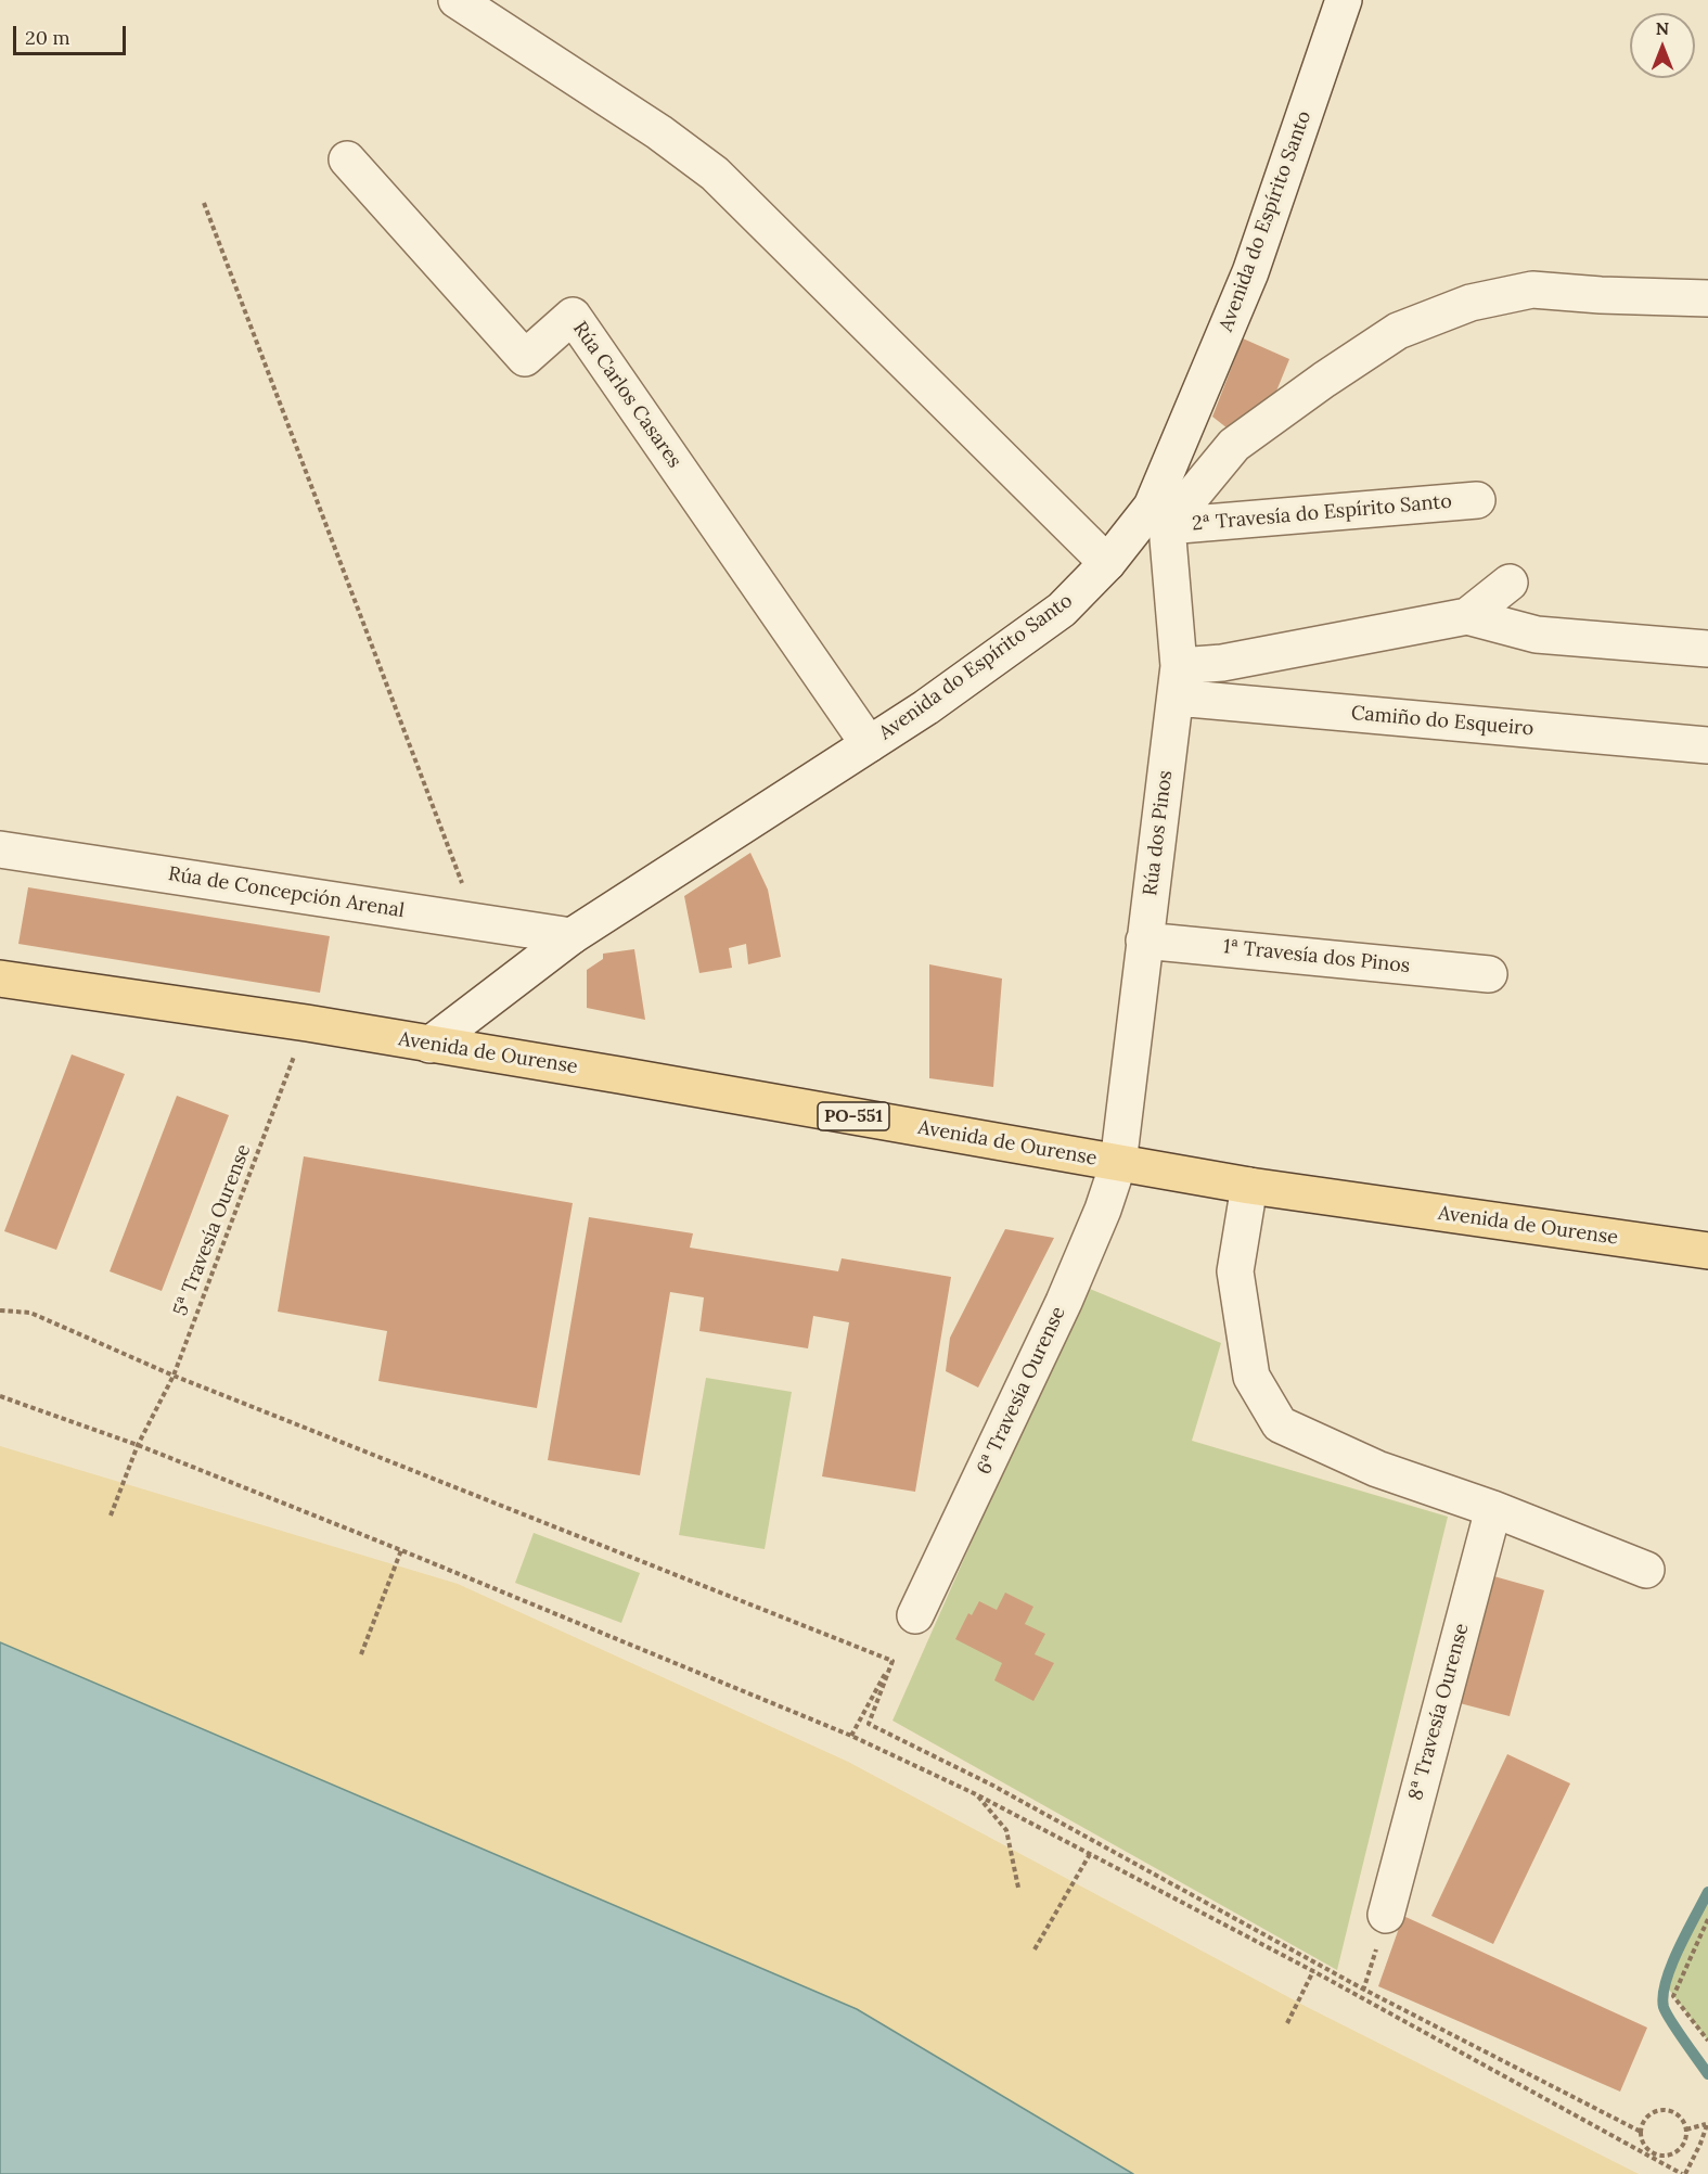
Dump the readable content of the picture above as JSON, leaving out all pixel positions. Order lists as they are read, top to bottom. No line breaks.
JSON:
{"streets":{"main road":["Avenida de Ourense","PO-551"],"street":["Avenida do Espírito Santo","Rúa Carlos Casares","2ª Travesía do Espírito Santo","Camiño do Esqueiro","Rúa dos Pinos","Rúa de Concepción Arenal","1ª Travesía dos Pinos","6ª Travesía Ourense","8ª Travesía Ourense"],"path":["5ª Travesía Ourense"]},"crossings":[["Avenida do Espírito Santo","Rúa Carlos Casares"],["Avenida do Espírito Santo","2ª Travesía do Espírito Santo"],["Avenida do Espírito Santo","Rúa dos Pinos"],["Avenida do Espírito Santo","Rúa de Concepción Arenal"],["Avenida do Espírito Santo","Avenida de Ourense"],["2ª Travesía do Espírito Santo","Rúa dos Pinos"],["Camiño do Esqueiro","Rúa dos Pinos"],["Rúa dos Pinos","1ª Travesía dos Pinos"],["Rúa dos Pinos","Avenida de Ourense"],["Rúa dos Pinos","6ª Travesía Ourense"],["Avenida de Ourense","5ª Travesía Ourense"],["Avenida de Ourense","6ª Travesía Ourense"]],"scale_bar":"20 m","north":"top"}
